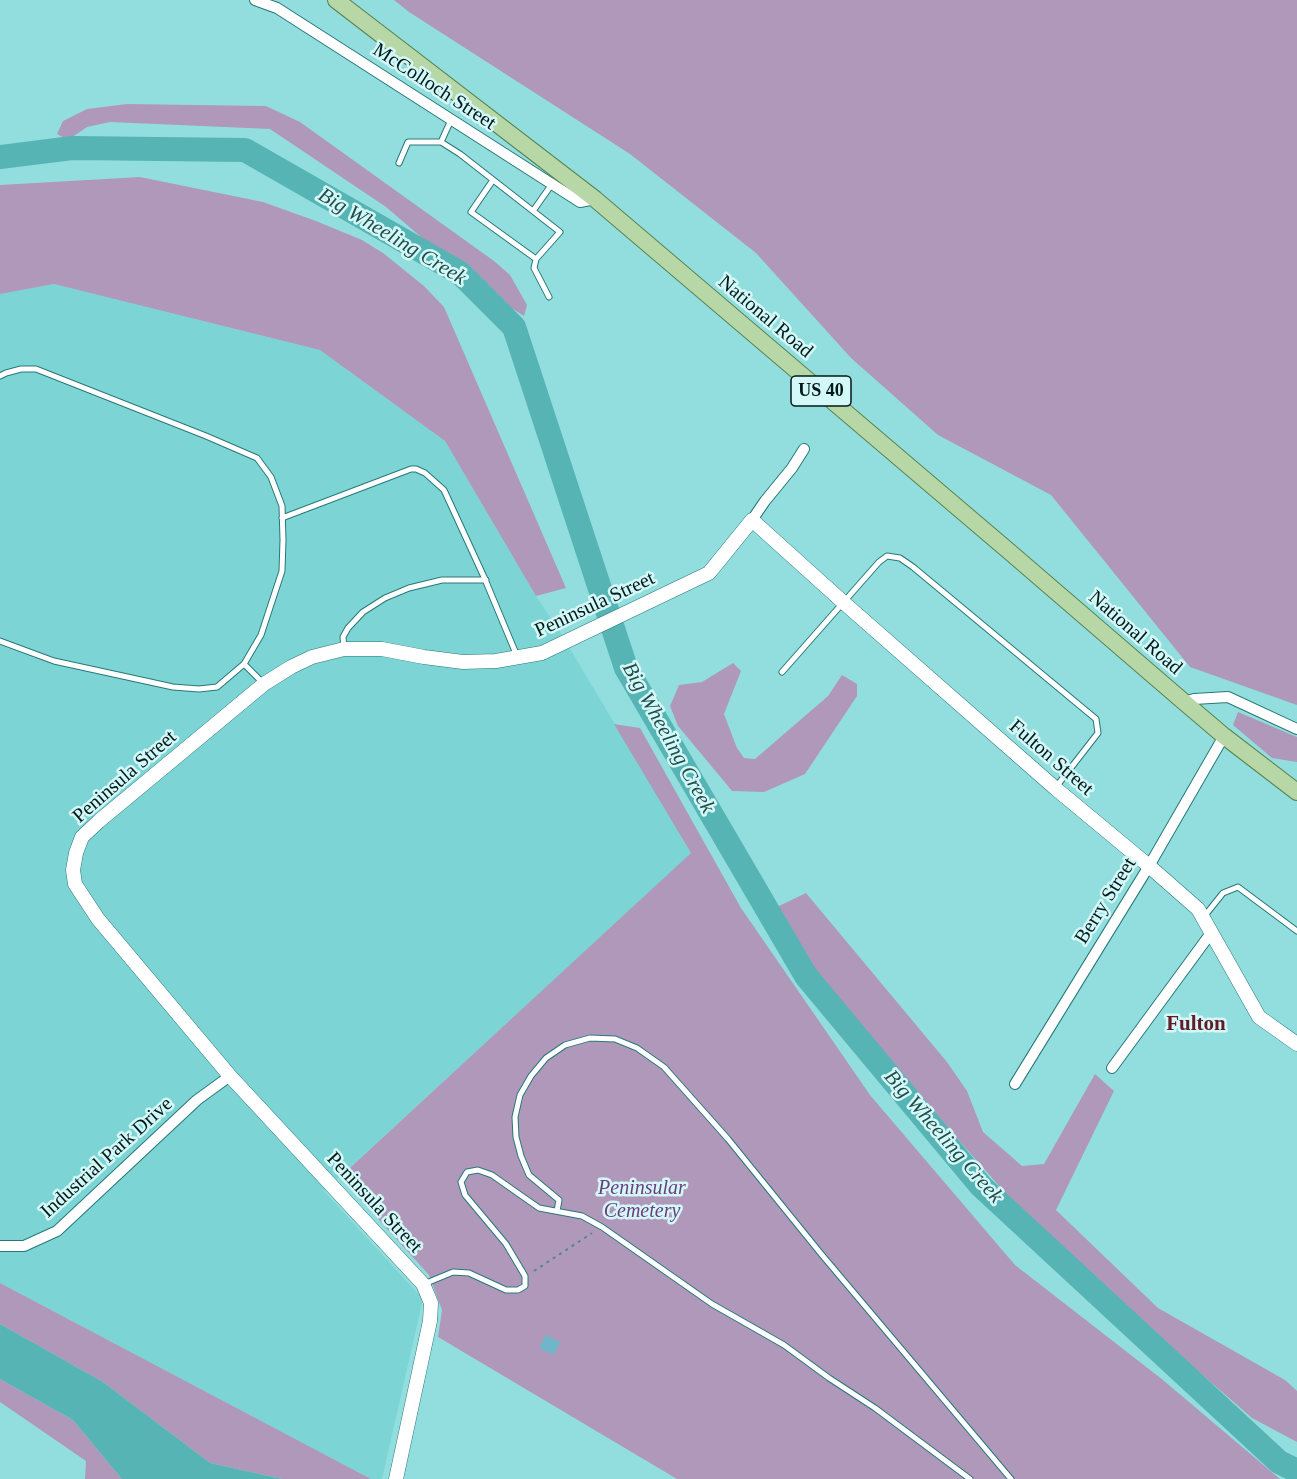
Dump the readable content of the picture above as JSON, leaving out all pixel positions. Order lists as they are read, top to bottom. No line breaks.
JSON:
{"streets":{"main road":["National Road","US 40"],"street":["McColloch Street","Peninsula Street","Fulton Street","Berry Street","Industrial Park Drive"]},"crossings":[["McColloch Street","National Road"],["National Road","Berry Street"],["Peninsula Street","Fulton Street"],["Peninsula Street","Industrial Park Drive"],["Fulton Street","Berry Street"]],"districts":["Fulton"],"water":["Big Wheeling Creek"],"parks":["Peninsular Cemetery"]}
